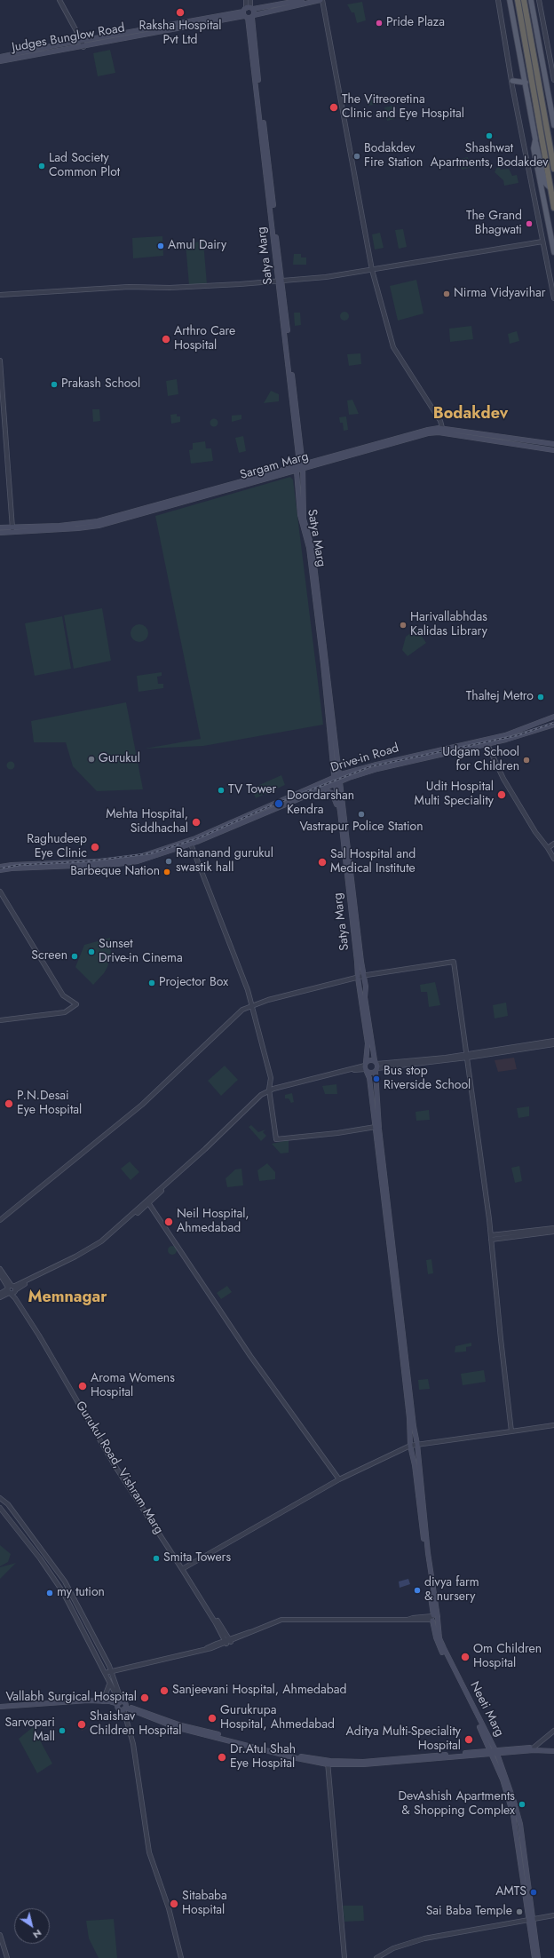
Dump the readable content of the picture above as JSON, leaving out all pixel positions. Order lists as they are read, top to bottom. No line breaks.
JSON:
{"streets":{"main road":["Judges Bunglow Road","Satya Marg","Sargam Marg","Drive-in Road"],"street":["Gurukul Road, Vishram Marg"]},"crossings":[["Judges Bunglow Road","Satya Marg"],["Satya Marg","Sargam Marg"],["Satya Marg","Drive-in Road"]],"districts":["Bodakdev","Memnagar"],"places":["Raksha Hospital Pvt Ltd","Pride Plaza","The Vitreoretina Clinic and Eye Hospital","Shashwat Apartments, Bodakdev","Bodakdev Fire Station","Lad Society Common Plot","The Grand Bhagwati","Amul Dairy","Nirma Vidyavihar","Arthro Care Hospital","Prakash School","Harivallabhdas Kalidas Library","Thaltej Metro","Gurukul","Udgam School for Children","TV Tower","Udit Hospital Multi Speciality","Doordarshan Kendra","Vastrapur Police Station","Mehta Hospital, Siddhachal","Raghudeep Eye Clinic","Ramanand gurukul swastik hall","Sal Hospital and Medical Institute","Barbeque Nation","Sunset Drive-in Cinema","Screen","Projector Box","Bus stop Riverside School","P.N.Desai Eye Hospital","Neil Hospital, Ahmedabad","Aroma Womens Hospital","Smita Towers","divya farm & nursery","my tution","Om Children Hospital","Sanjeevani Hospital, Ahmedabad","Vallabh Surgical Hospital","Gurukrupa Hospital, Ahmedabad","Shaishav Children Hospital","Sarvopari Mall","Aditya Multi-Speciality Hospital","Dr.Atul Shah Eye Hospital","DevAshish Apartments & Shopping Complex","AMTS","Sitababa Hospital","Sai Baba Temple"],"north":"bottom right"}
